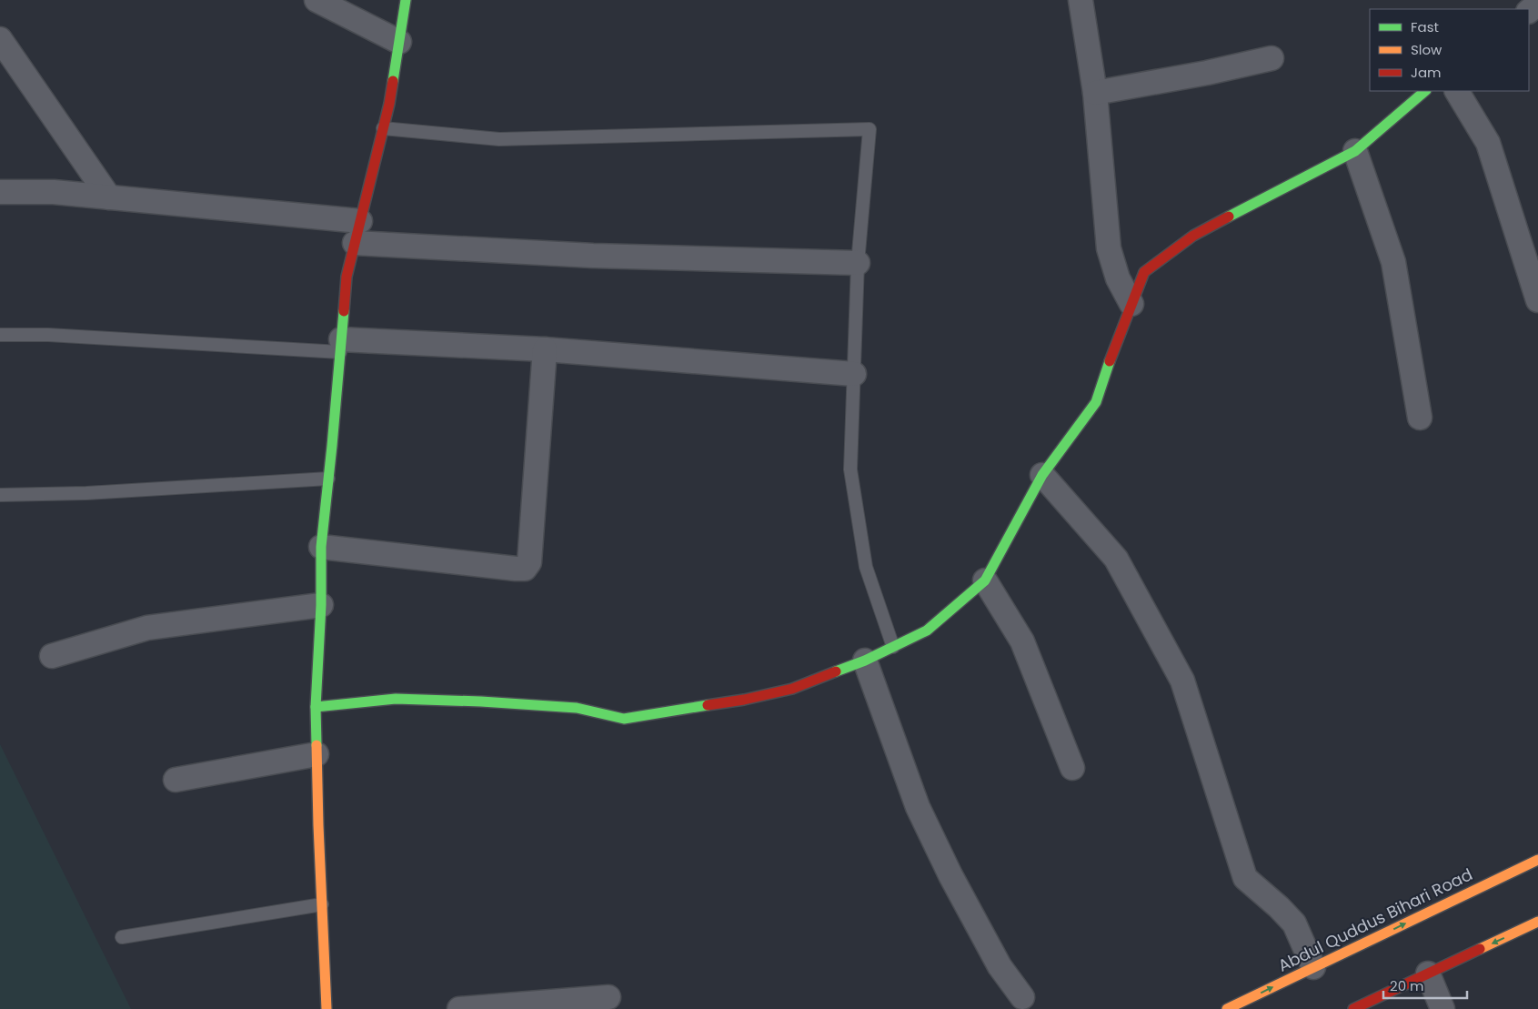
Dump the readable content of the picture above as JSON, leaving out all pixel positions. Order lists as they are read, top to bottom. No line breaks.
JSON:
{"streets":{"street":["Abdul Quddus Bihari Road"]},"legend":["Fast","Slow","Jam"],"scale_bar":"20 m"}
